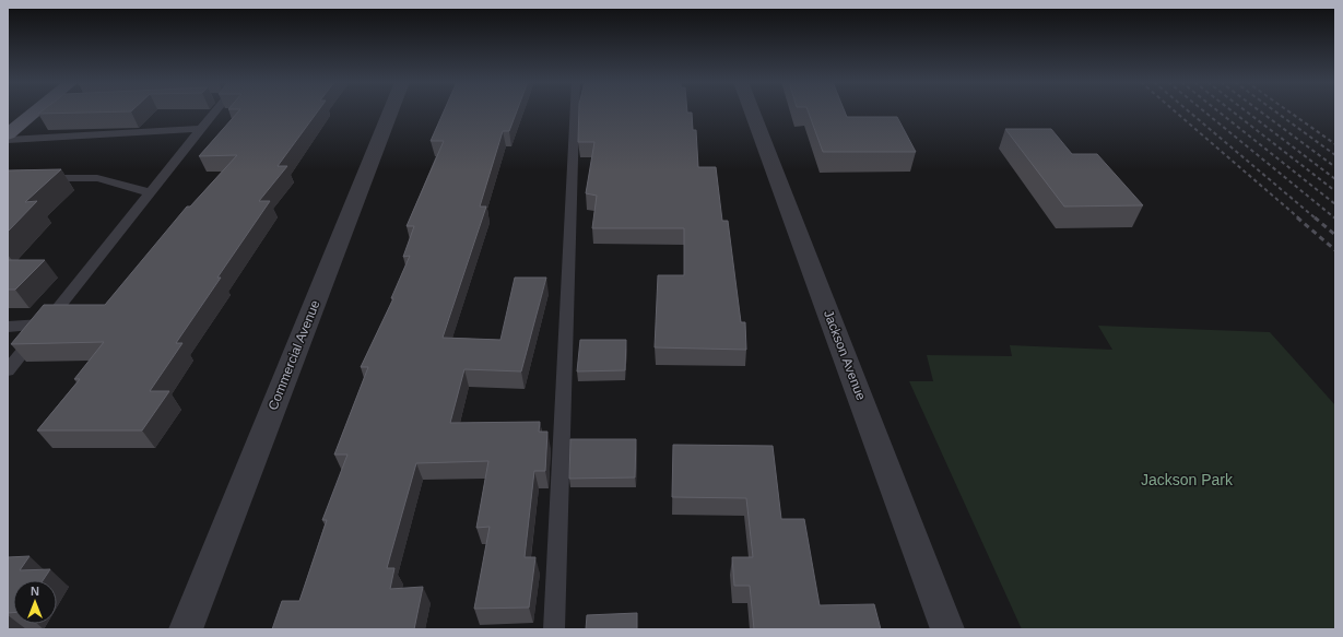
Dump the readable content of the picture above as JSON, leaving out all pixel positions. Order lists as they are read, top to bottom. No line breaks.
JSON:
{"streets":{"street":["Commercial Avenue","Jackson Avenue"]},"parks":["Jackson Park"],"north":"top"}
